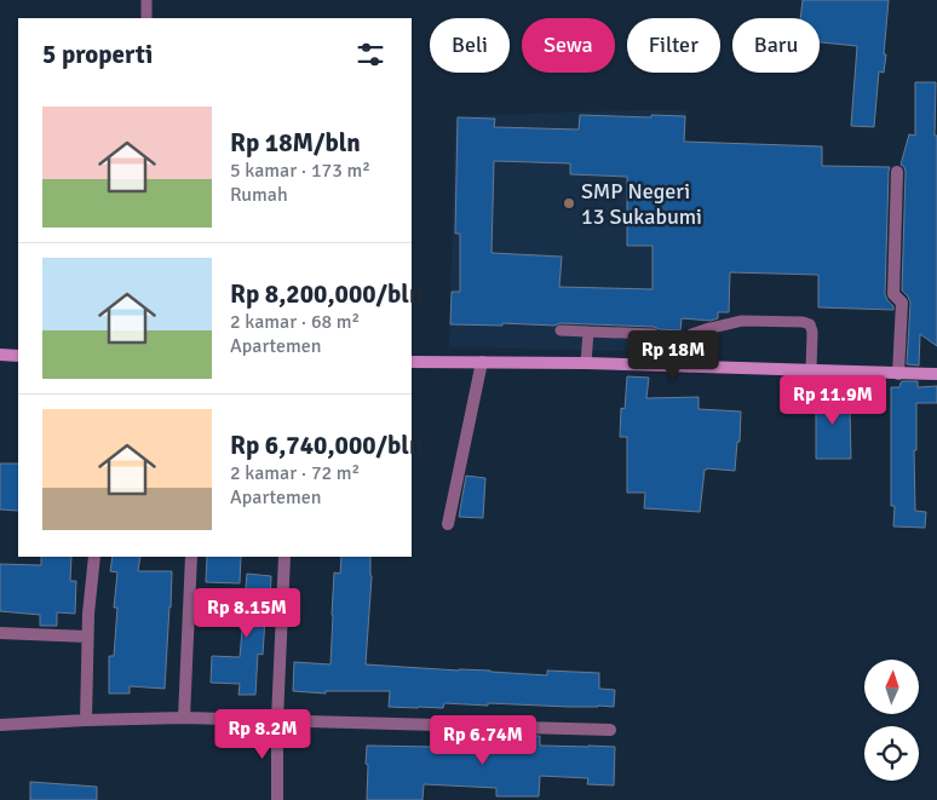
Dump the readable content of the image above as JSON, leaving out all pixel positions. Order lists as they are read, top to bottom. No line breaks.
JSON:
{"places":["SMP Negeri 13 Sukabumi"],"north":"top","page":{"chip":["Beli","Sewa","Filter","Baru"],"heading":"5 properti","list":[{"name":"Rp 18M/bln","note":"5 kamar · 173 m² · Rumah"},{"name":"Rp 8,200,000/bln","note":"2 kamar · 68 m² · Apartemen"},{"name":"Rp 6,740,000/bln","note":"2 kamar · 72 m² · Apartemen"}],"price":["Rp 18M","Rp 11.9M","Rp 8.15M","Rp 8.2M","Rp 6.74M"]}}
